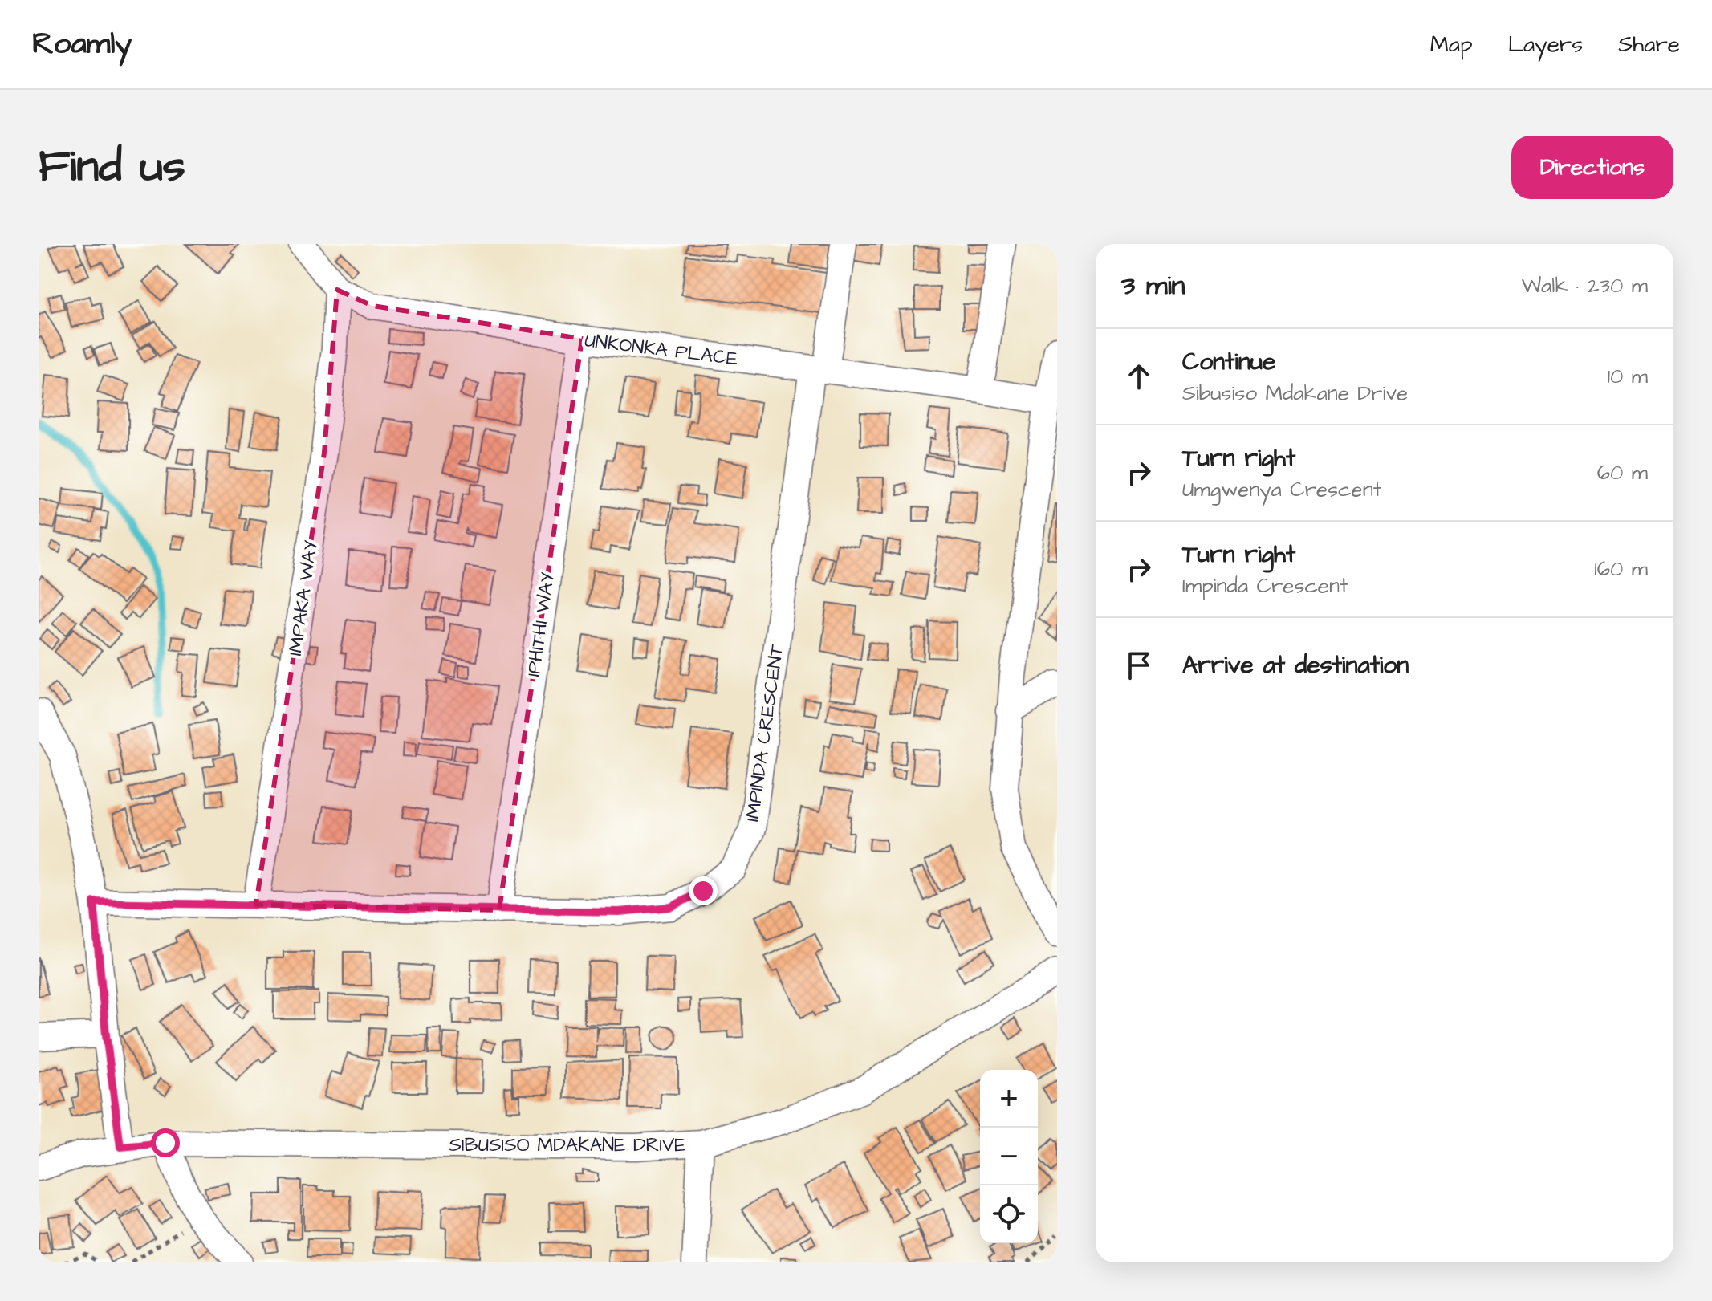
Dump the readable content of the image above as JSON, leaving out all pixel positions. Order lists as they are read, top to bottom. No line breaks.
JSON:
{"streets":{"street":["UNKONKA PLACE","IMPAKA WAY","IPHITHI WAY","IMPINDA CRESCENT","SIBUSISO MDAKANE DRIVE"]},"crossings":[["UNKONKA PLACE","IMPAKA WAY"],["UNKONKA PLACE","IPHITHI WAY"],["UNKONKA PLACE","IMPINDA CRESCENT"],["IMPAKA WAY","IMPINDA CRESCENT"],["IPHITHI WAY","IMPINDA CRESCENT"]],"page":{"header":"Roamly","nav":["Map","Layers","Share"],"title":"Find us","buttons":"Directions","heading":["3 min","Walk · 230 m"],"list":[["Continue","Sibusiso Mdakane Drive","10 m"],["Turn right","Umgwenya Crescent","60 m"],["Turn right","Impinda Crescent","160 m"],"Arrive at destination"],"map_buttons":["+","−"]}}
